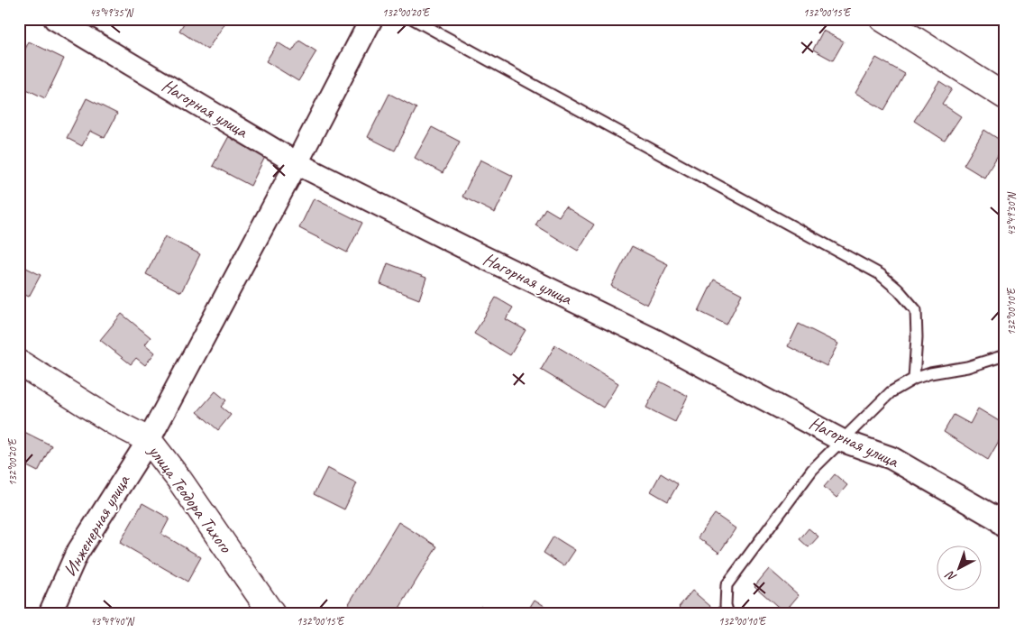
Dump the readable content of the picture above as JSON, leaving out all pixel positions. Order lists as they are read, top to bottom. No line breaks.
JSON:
{"streets":{"street":["Нагорная улица","улица Теодора Тихого","Инженерная улица"]},"crossings":[["Нагорная улица","Инженерная улица"],["улица Теодора Тихого","Инженерная улица"]],"north":"bottom left","coordinates":["43°49'35\"N","132°00'20\"E","132°00'15\"E","43°49'30\"N","132°00'10\"E","43°49'40\"N"]}
